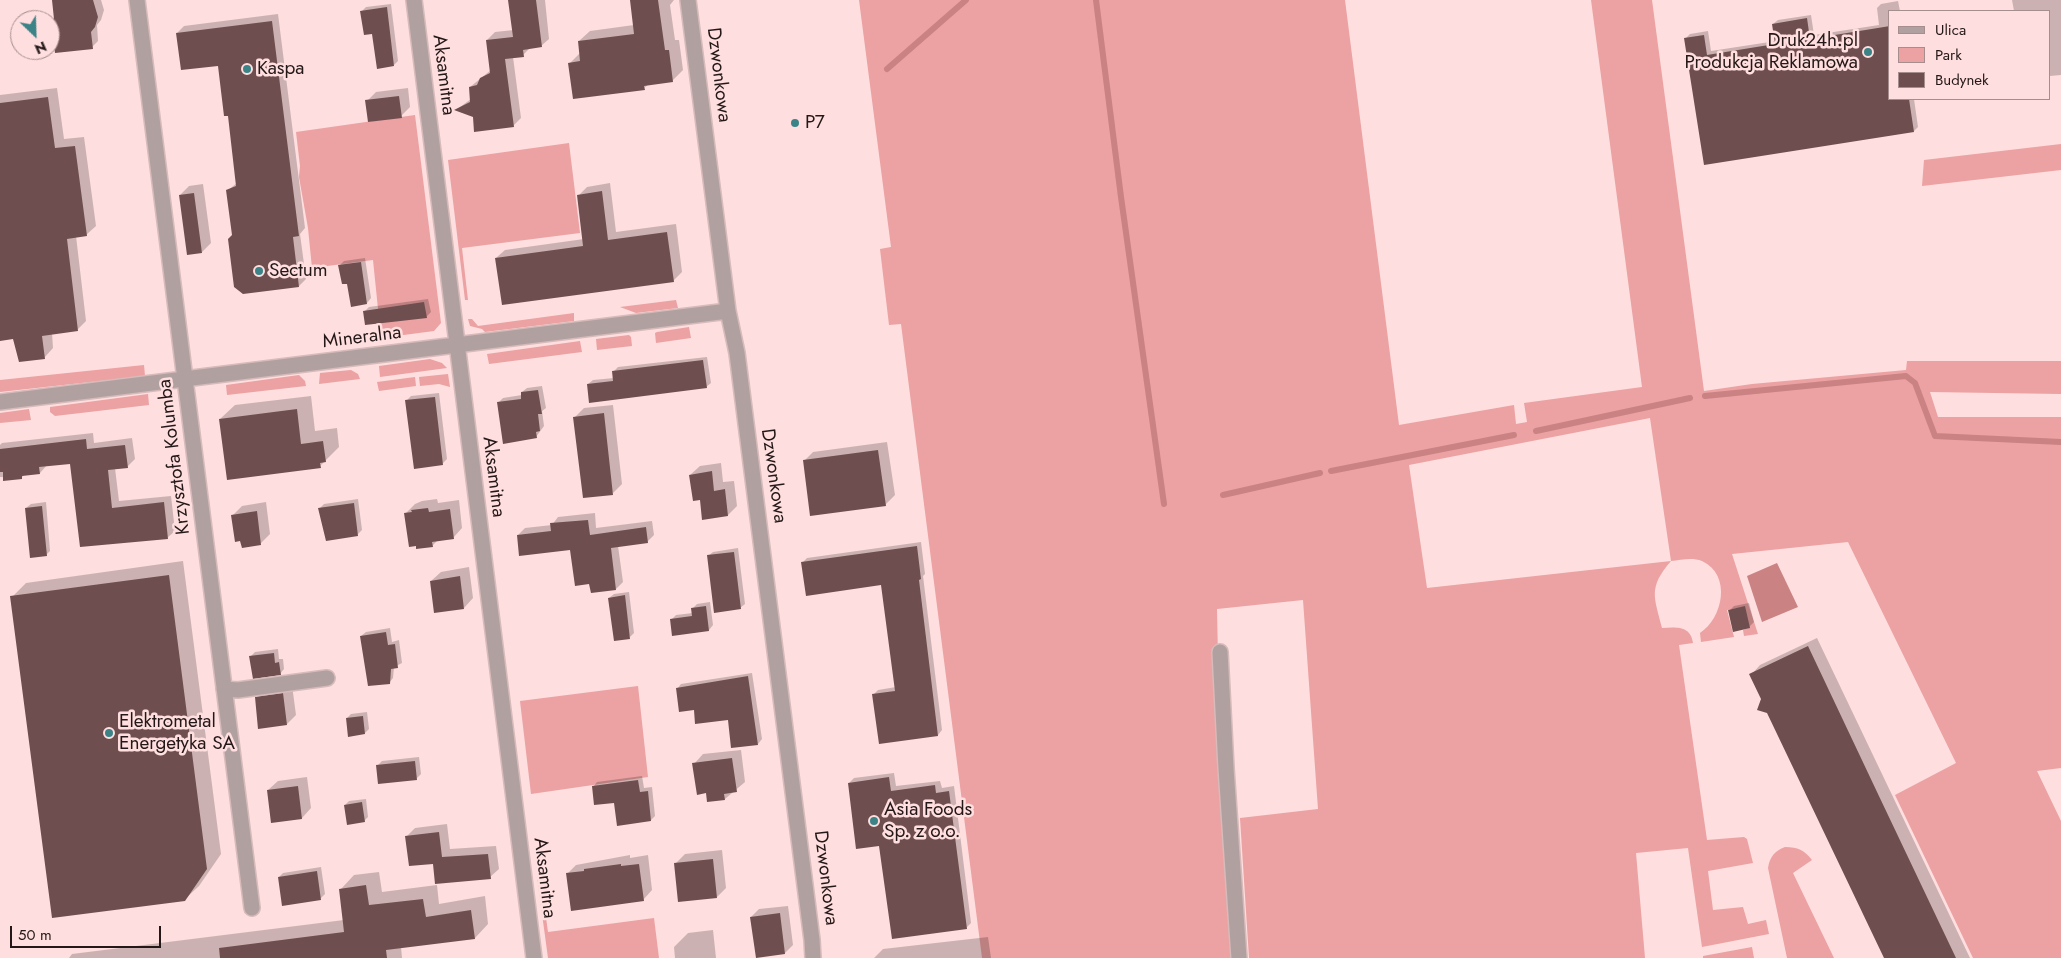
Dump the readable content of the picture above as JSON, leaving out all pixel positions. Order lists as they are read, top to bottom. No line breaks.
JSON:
{"streets":{"street":["Aksamitna","Dzwonkowa","Mineralna","Krzysztofa Kolumba"]},"crossings":[["Aksamitna","Mineralna"],["Dzwonkowa","Mineralna"],["Mineralna","Krzysztofa Kolumba"]],"places":["Druk24h.pl Produkcja Reklamowa","Kaspa","P7","Sectum","Elektrometal Energetyka SA","Asia Foods Sp. z o.o."],"legend":["Ulica","Park","Budynek"],"scale_bar":"50 m","north":"bottom right"}
